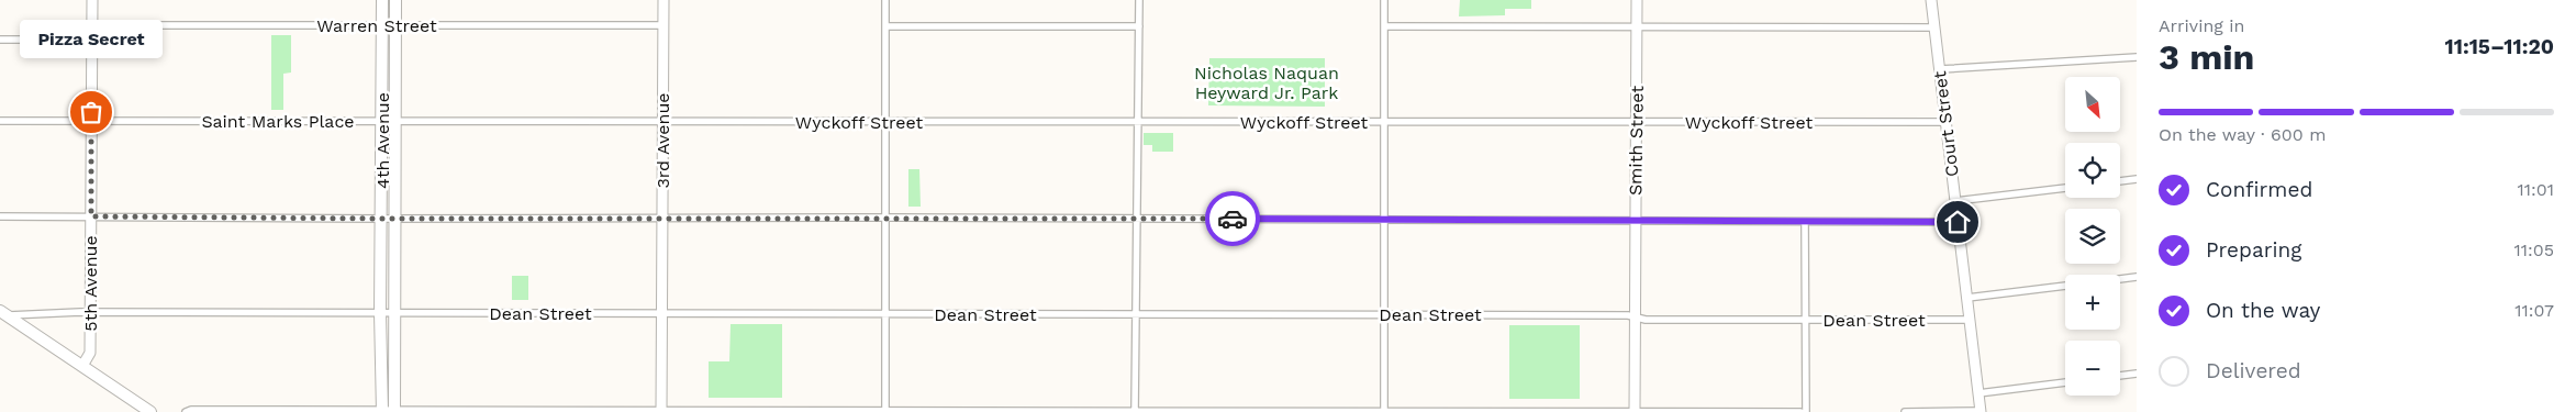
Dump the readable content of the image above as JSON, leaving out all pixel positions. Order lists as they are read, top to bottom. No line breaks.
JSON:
{"streets":{"main road":["4th Avenue"],"street":["Warren Street","Saint Marks Place","Wyckoff Street","Court Street","3rd Avenue","Smith Street","5th Avenue","Dean Street"]},"crossings":[["Warren Street","4th Avenue"],["Warren Street","3rd Avenue"],["Warren Street","5th Avenue"],["Saint Marks Place","Wyckoff Street"],["Saint Marks Place","4th Avenue"],["Saint Marks Place","3rd Avenue"],["Saint Marks Place","5th Avenue"],["Wyckoff Street","Court Street"],["Wyckoff Street","3rd Avenue"],["Wyckoff Street","Smith Street"],["Court Street","Dean Street"],["4th Avenue","Dean Street"],["3rd Avenue","Dean Street"],["Smith Street","Dean Street"],["5th Avenue","Dean Street"]],"parks":["Nicholas Naquan Heyward Jr. Park"],"places":["Pizza Secret"],"north":"bottom right","page":{"heading":["3 min","Arriving in","11:15–11:20"],"bubble":"Pizza Secret","map_buttons":["+","−"],"bar":"On the way · 600 m","list":[["Confirmed","11:01"],["Preparing","11:05"],["On the way","11:07"],"Delivered"]}}
